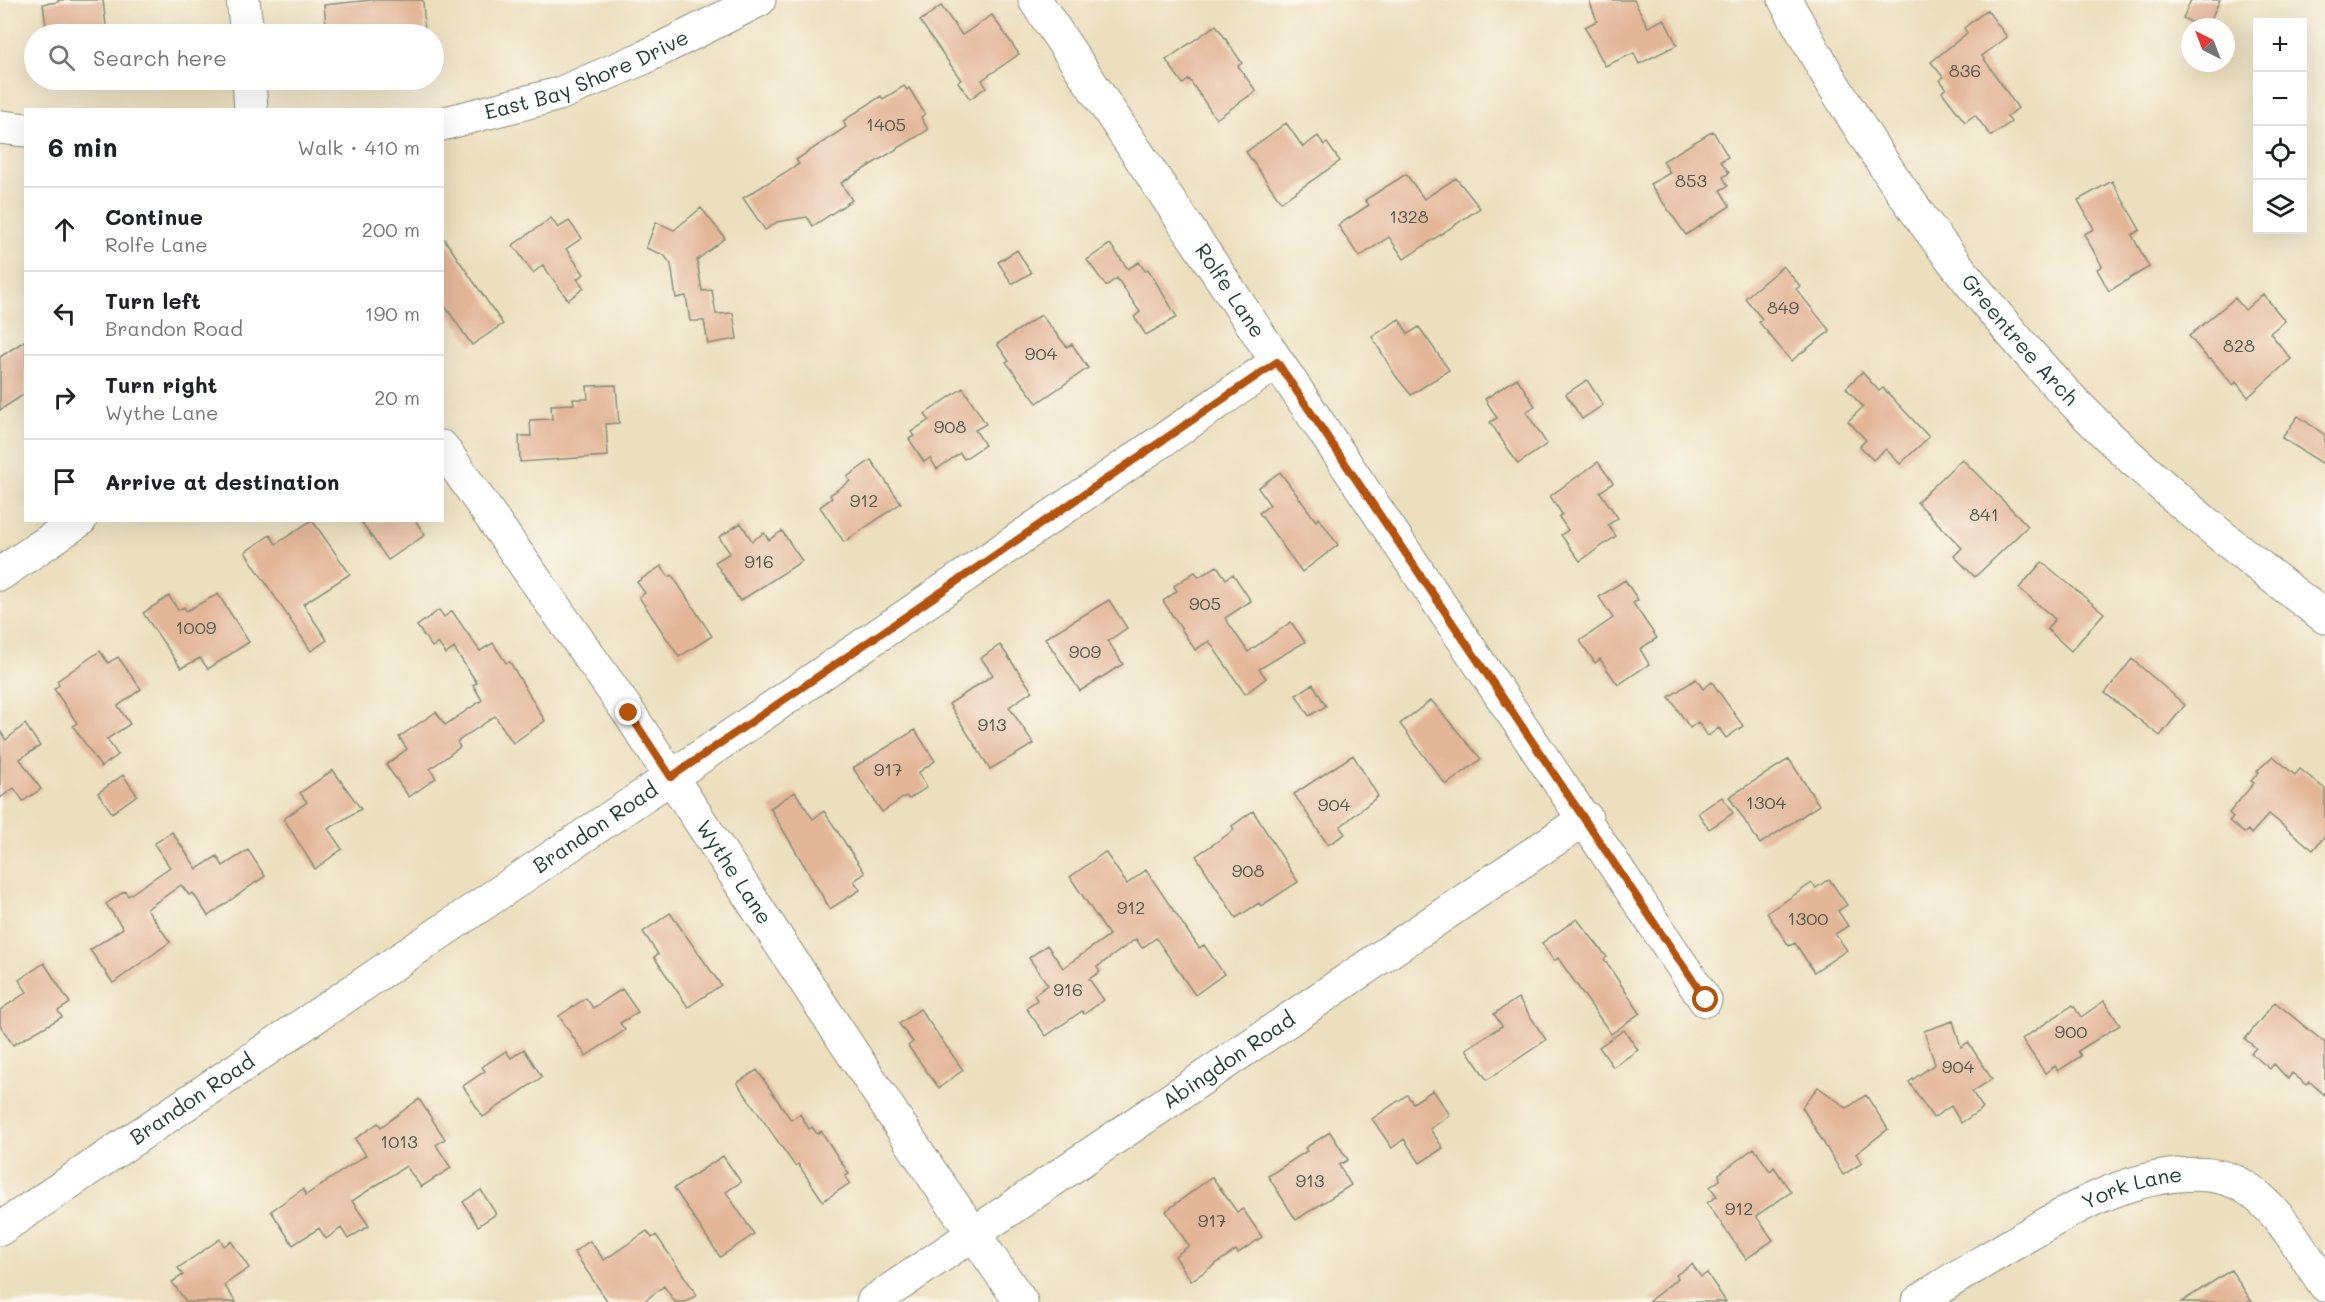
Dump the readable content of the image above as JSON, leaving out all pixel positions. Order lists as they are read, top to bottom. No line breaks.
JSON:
{"streets":{"street":["East Bay Shore Drive","Rolfe Lane","Greentree Arch","Brandon Road","Wythe Lane","Abingdon Road","York Lane"]},"crossings":[["Rolfe Lane","Brandon Road"],["Rolfe Lane","Abingdon Road"],["Brandon Road","Wythe Lane"],["Wythe Lane","Abingdon Road"]],"house_numbers":["836","1405","853","1328","849","828","904","908","912","841","916","905","1009","909","913","917","1304","904","908","912","1300","916","900","904","1013","913","912","917"],"north":"top left","page":{"map_buttons":["+","−"],"search":"Search here","heading":["6 min","Walk · 410 m"],"list":[["Continue","Rolfe Lane","200 m"],["Turn left","Brandon Road","190 m"],["Turn right","Wythe Lane","20 m"],"Arrive at destination"]}}
